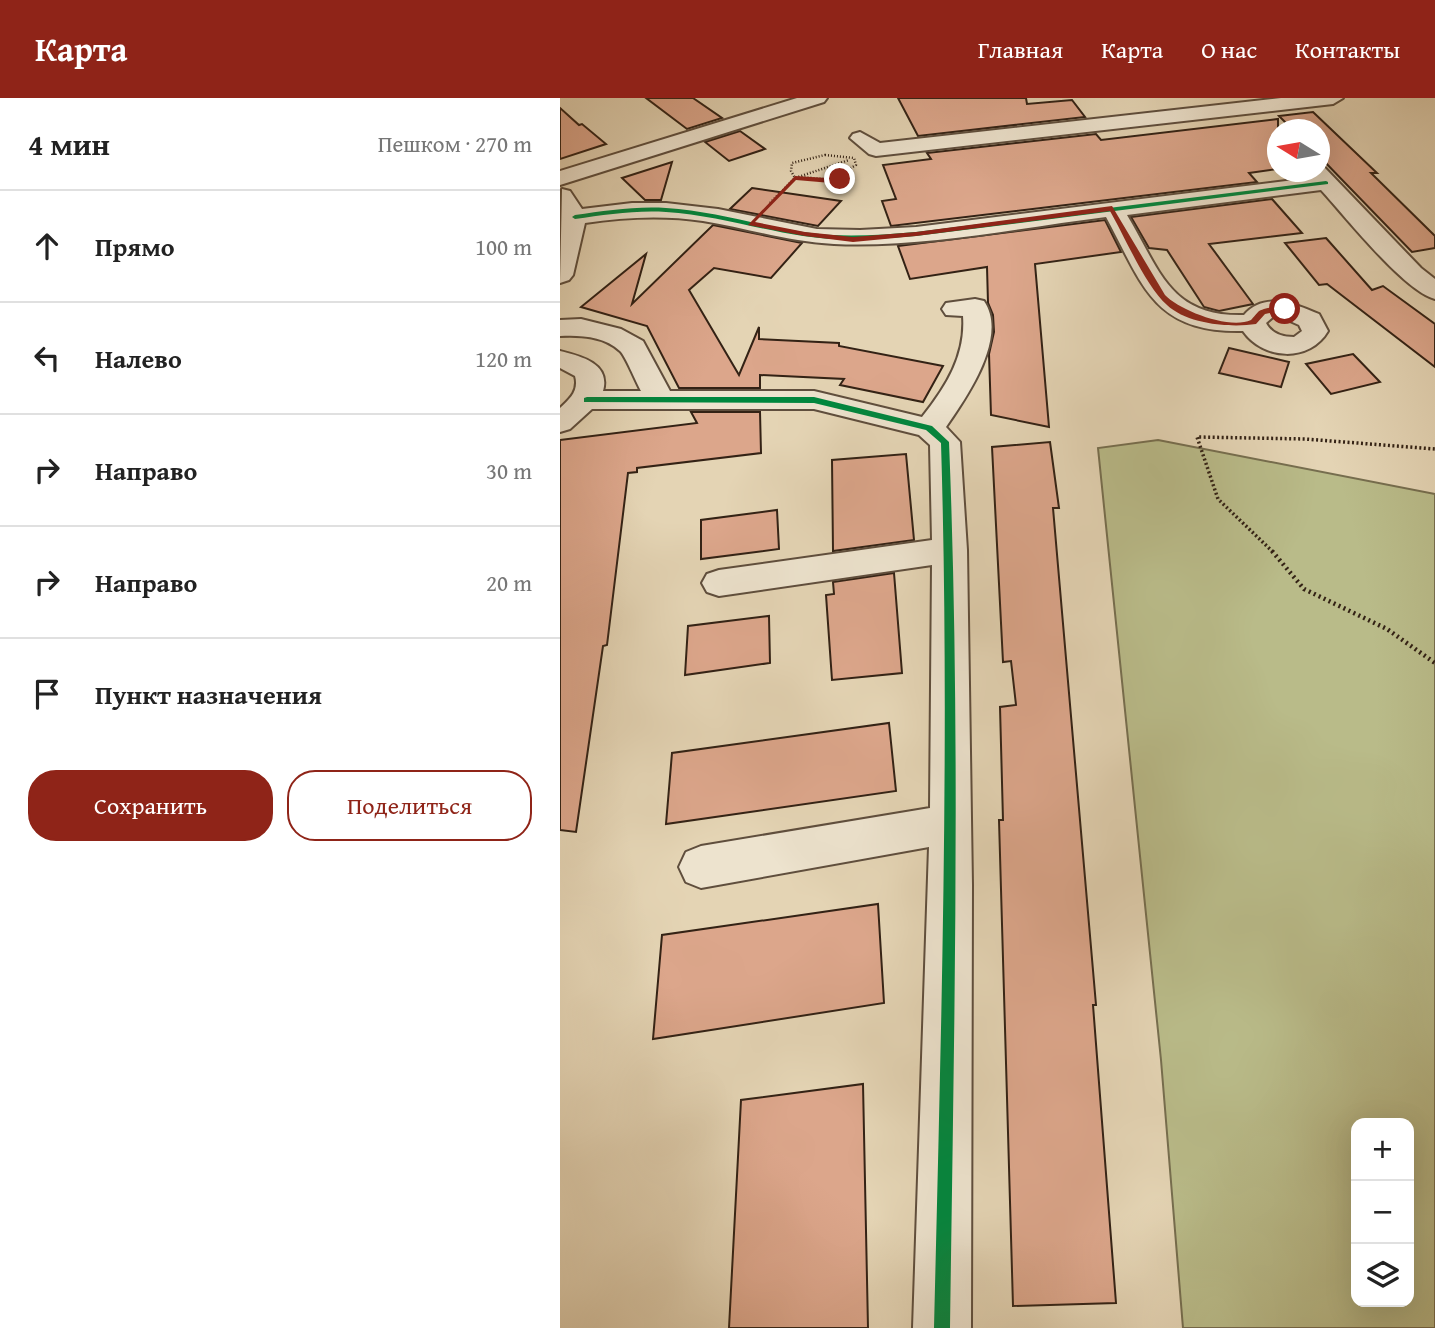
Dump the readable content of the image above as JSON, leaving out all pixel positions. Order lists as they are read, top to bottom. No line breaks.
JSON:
{"north":"left","page":{"header":"Карта","nav":["Главная","Карта","О нас","Контакты"],"heading":["4 мин","Пешком · 270 m"],"list":[["Прямо","100 m"],["Налево","120 m"],["Направо","30 m"],["Направо","20 m"],"Пункт назначения"],"buttons":["Сохранить","Поделиться"],"map_buttons":["+","−"]}}
